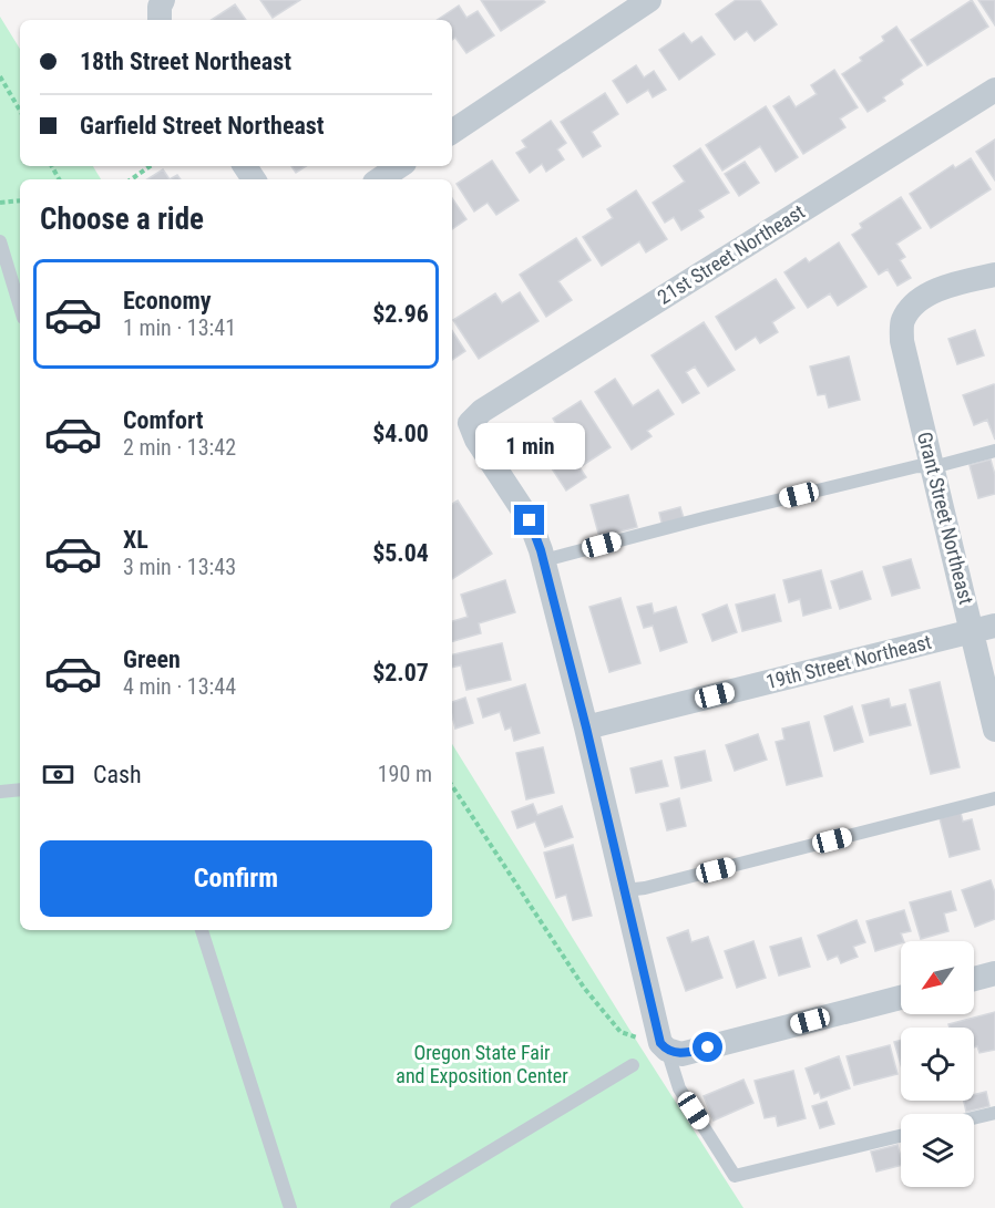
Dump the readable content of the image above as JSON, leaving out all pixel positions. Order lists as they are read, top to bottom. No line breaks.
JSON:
{"streets":{"street":["21st Street Northeast","Grant Street Northeast","19th Street Northeast"]},"crossings":[["Grant Street Northeast","19th Street Northeast"]],"parks":["Oregon State Fair and Exposition Center"],"north":"bottom left","page":{"banner":["18th Street Northeast","Garfield Street Northeast"],"heading":"Choose a ride","list":[{"name":"Economy","note":"1 min · 13:41","value":"$2.96"},{"name":"Comfort","note":"2 min · 13:42","value":"$4.00"},{"name":"XL","note":"3 min · 13:43","value":"$5.04"},{"name":"Green","note":"4 min · 13:44","value":"$2.07"}],"bubble":"1 min","pay":["Cash","190 m"],"buttons":"Confirm"}}
